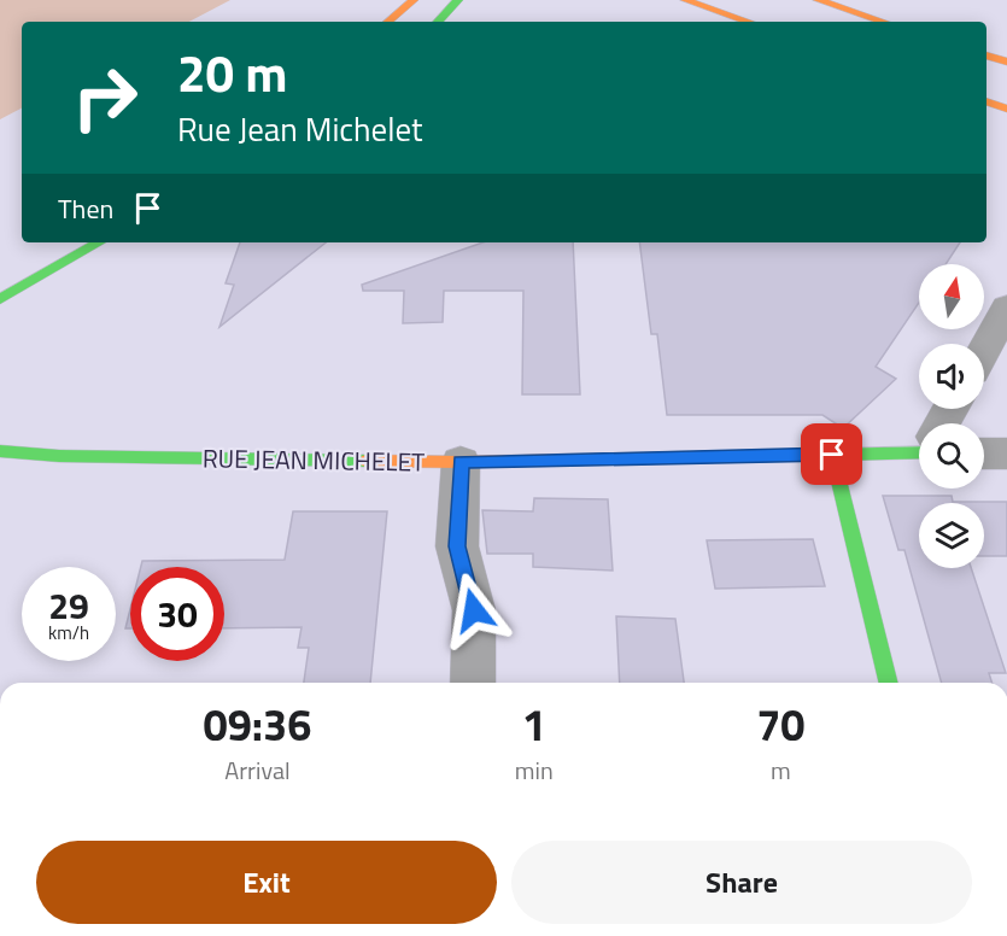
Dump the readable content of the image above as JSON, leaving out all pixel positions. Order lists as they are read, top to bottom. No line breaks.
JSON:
{"streets":{"street":["RUE JEAN MICHELET"]},"north":"top","page":{"turn":["20 m","Rue Jean Michelet"],"then":"Then","speed":"29 km/h","limit":"30","eta":["09:36","Arrival","1","min","70","m"],"buttons":["Exit","Share"]}}
